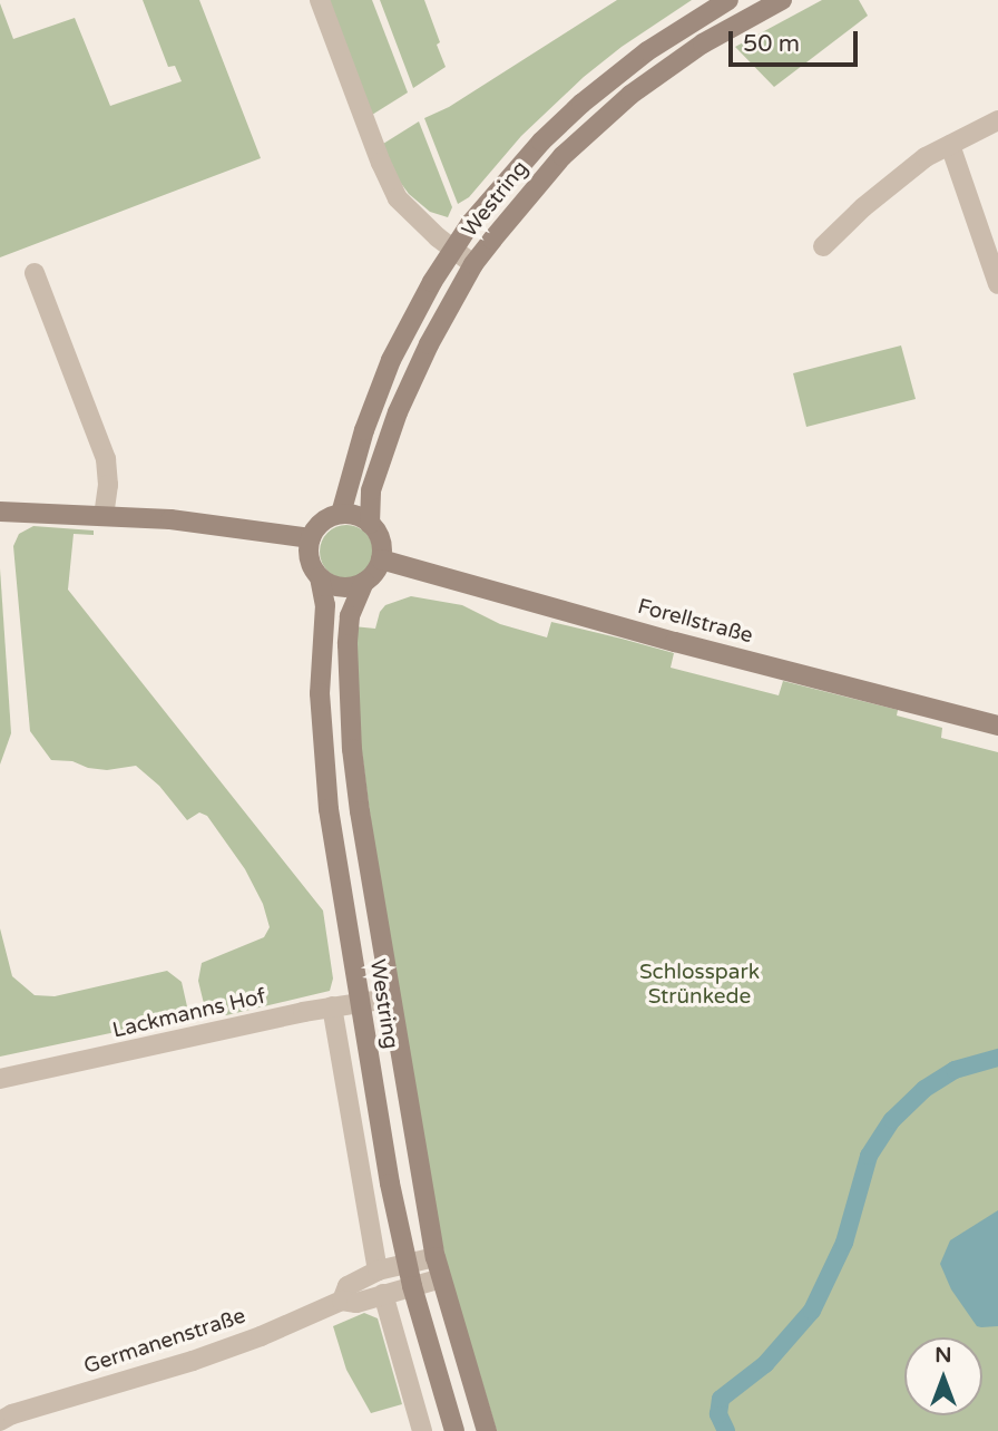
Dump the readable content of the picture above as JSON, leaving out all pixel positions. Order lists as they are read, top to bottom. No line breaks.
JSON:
{"streets":{"main road":["Westring","Forellstraße"],"street":["Lackmanns Hof","Germanenstraße"]},"crossings":[["Westring","Forellstraße"],["Westring","Lackmanns Hof"],["Westring","Germanenstraße"]],"parks":["Schlosspark Strünkede"],"scale_bar":"50 m","north":"top"}
